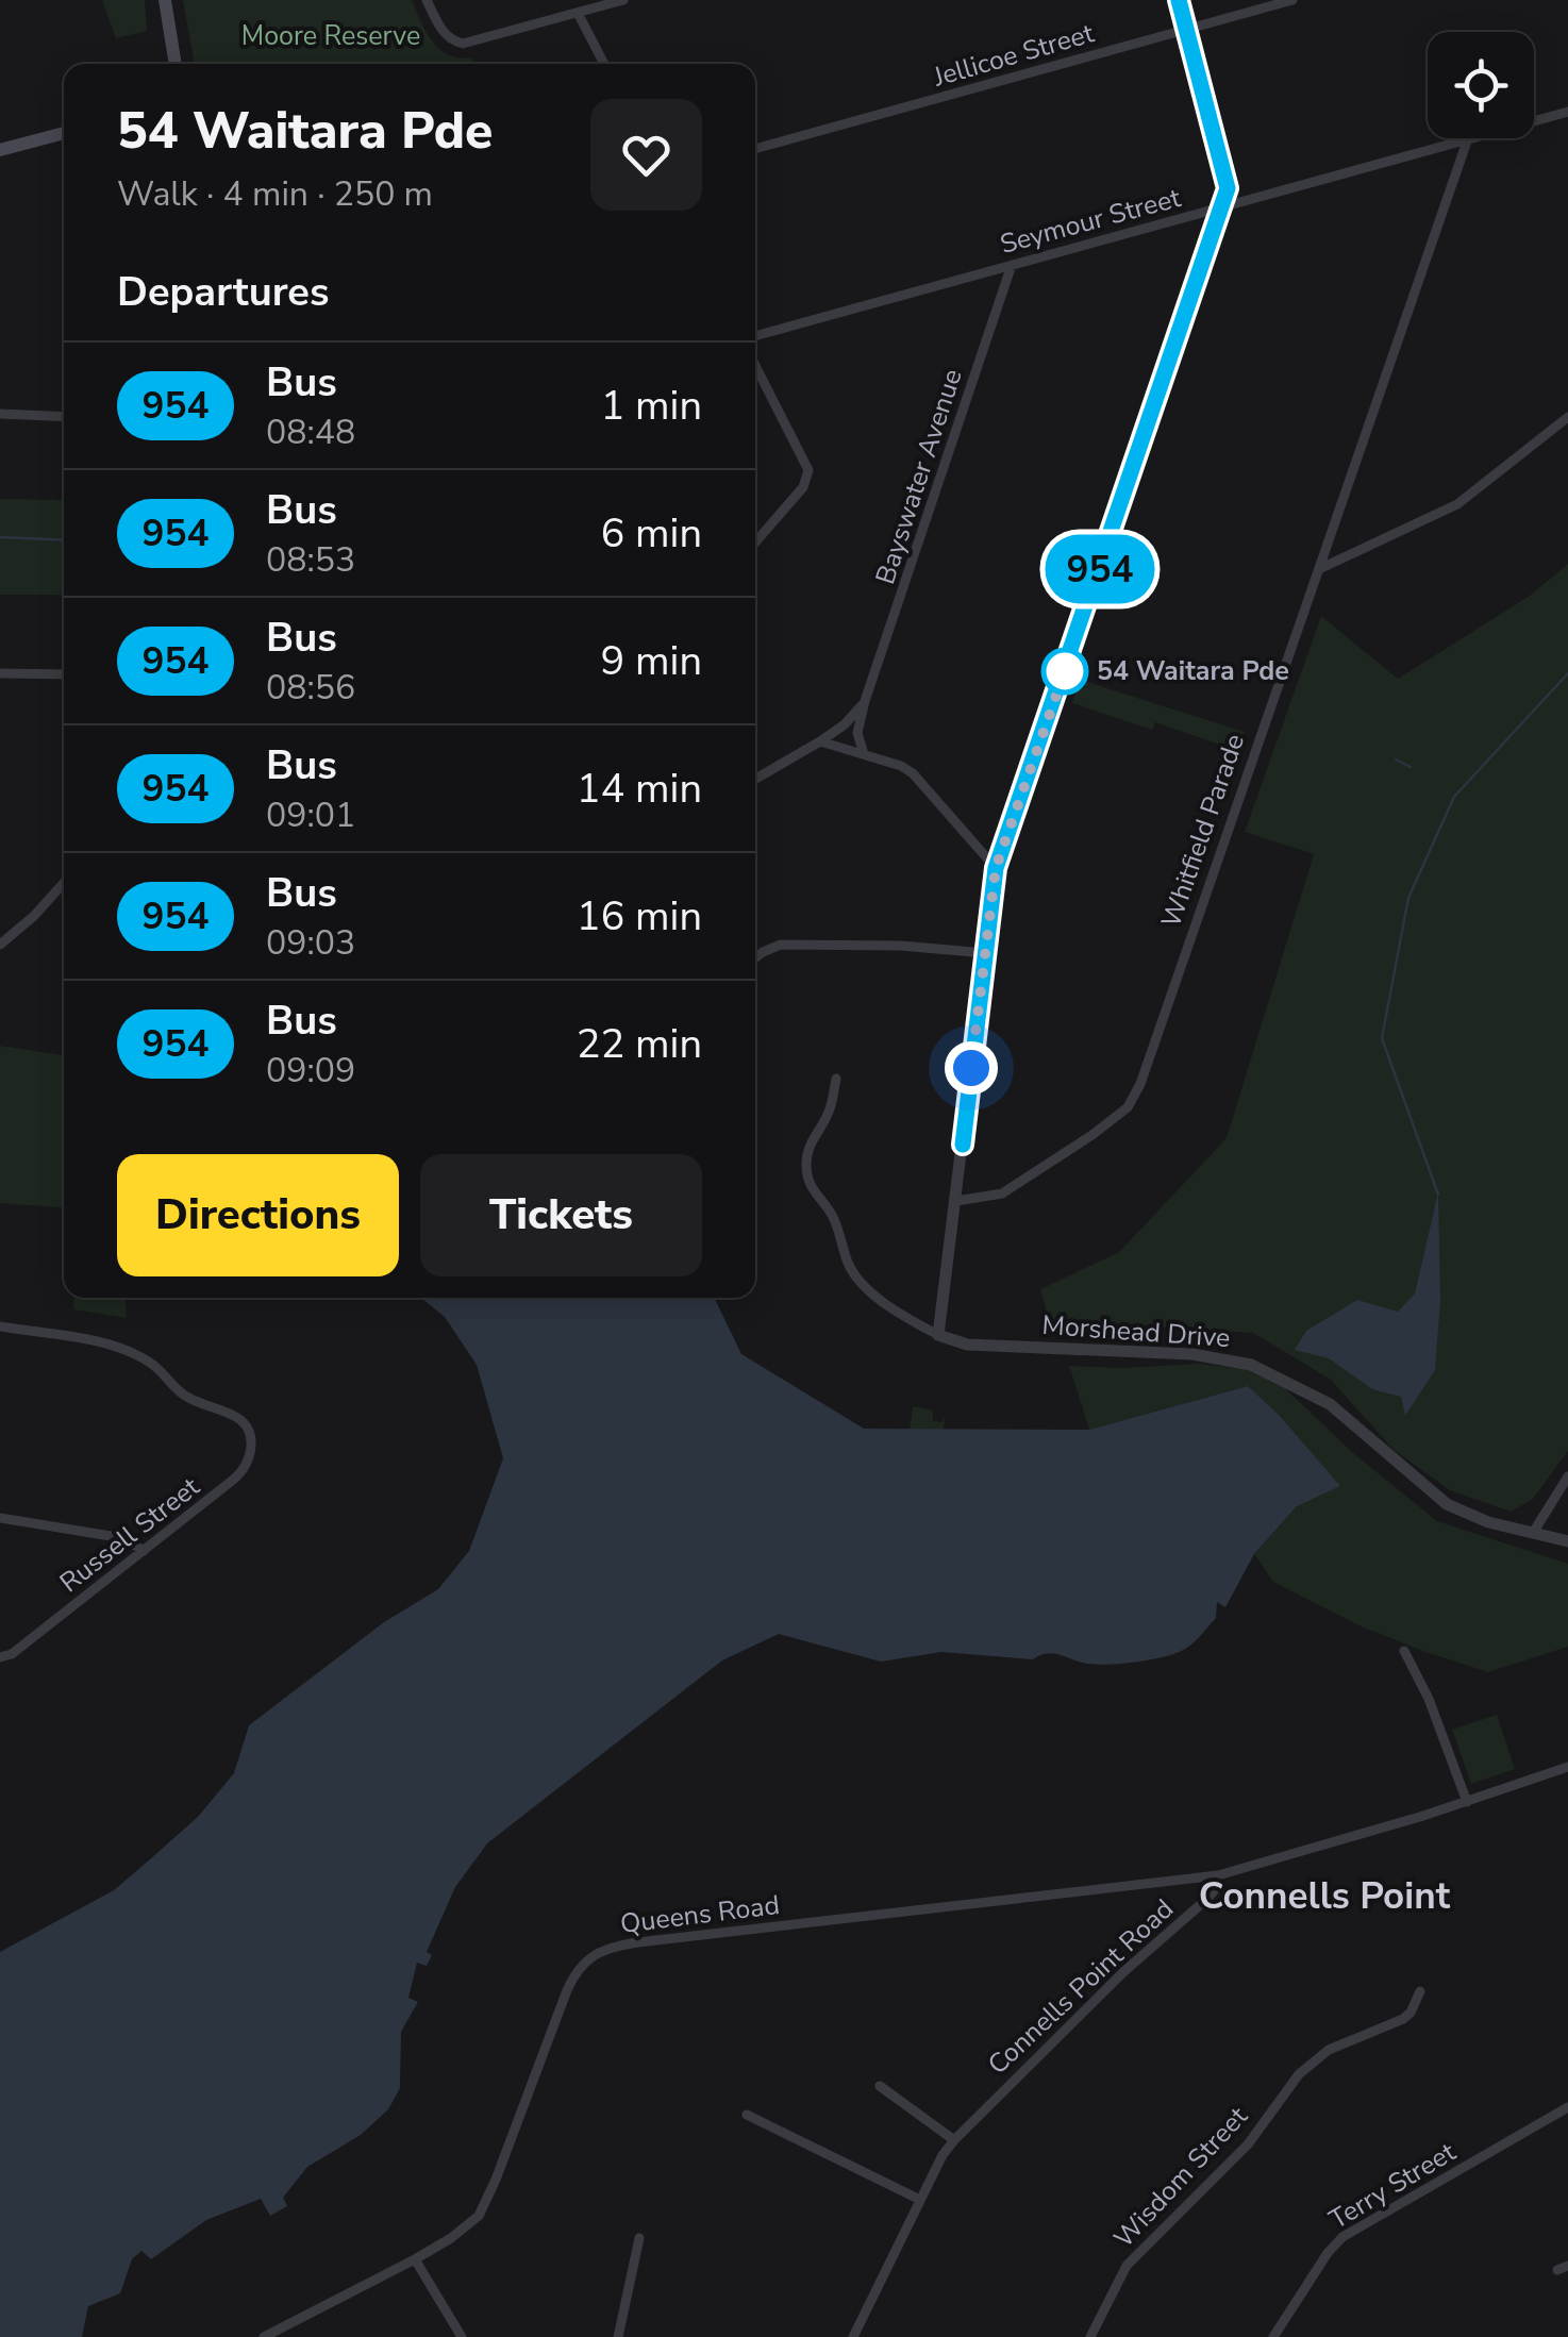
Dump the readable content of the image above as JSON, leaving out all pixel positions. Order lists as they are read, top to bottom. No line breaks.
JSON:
{"streets":{"street":["Jellicoe Street","Seymour Street","Bayswater Avenue","Whitfield Parade","Morshead Drive","Russell Street","Queens Road","Connells Point Road","Wisdom Street","Terry Street"]},"crossings":[["Seymour Street","Bayswater Avenue"],["Seymour Street","Whitfield Parade"],["Queens Road","Connells Point Road"]],"districts":["Connells Point"],"parks":["Moore Reserve"],"places":["54 Waitara Pde"],"lines":["bus line 954"],"page":{"on_map":"954","heading":[["54 Waitara Pde","Walk · 4 min · 250 m"],"Departures"],"list":[{"mark":"954","name":"Bus","note":"08:48","value":"1 min"},{"mark":"954","name":"Bus","note":"08:53","value":"6 min"},{"mark":"954","name":"Bus","note":"08:56","value":"9 min"},{"mark":"954","name":"Bus","note":"09:01","value":"14 min"},{"mark":"954","name":"Bus","note":"09:03","value":"16 min"},{"mark":"954","name":"Bus","note":"09:09","value":"22 min"}],"buttons":["Directions","Tickets"]}}
